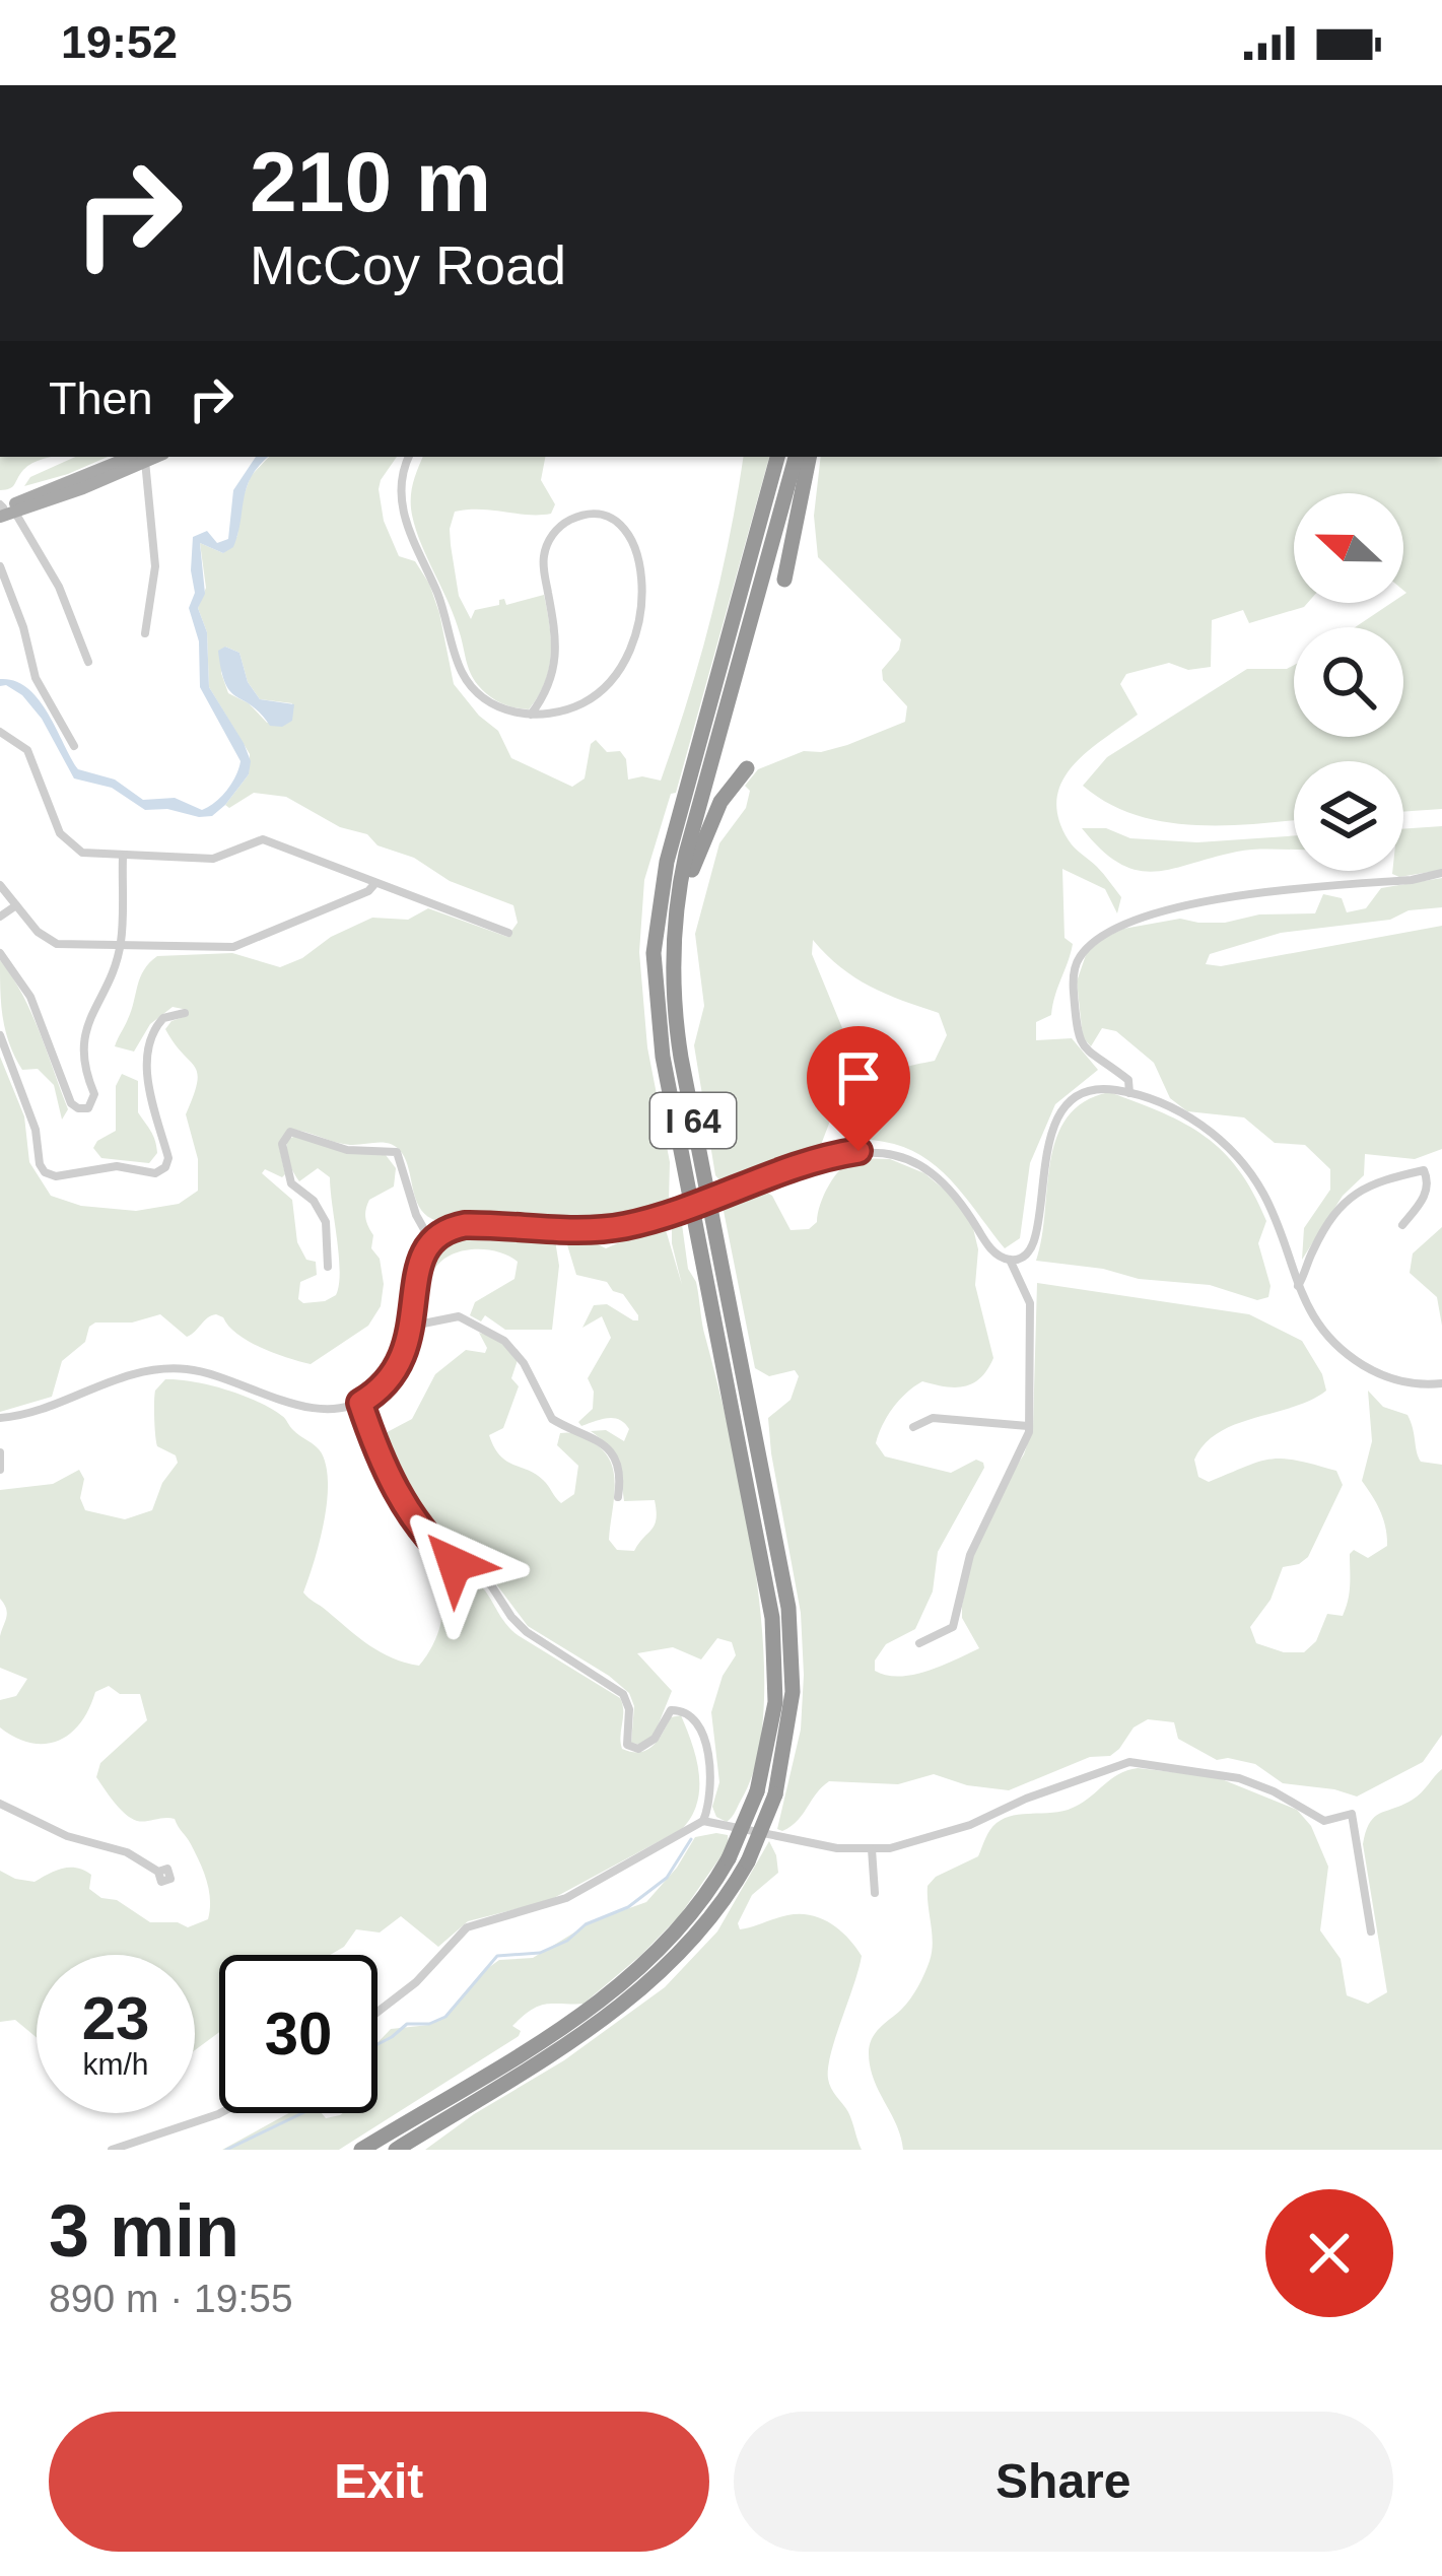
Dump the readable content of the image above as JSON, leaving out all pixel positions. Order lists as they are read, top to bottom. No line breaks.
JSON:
{"streets":{"highway":["I 64"]},"north":"left","page":{"status":"19:52","turn":["210 m","McCoy Road"],"then":"Then","speed":"23 km/h","limit":"30","heading":["3 min","890 m · 19:55"],"buttons":["Exit","Share"]}}
